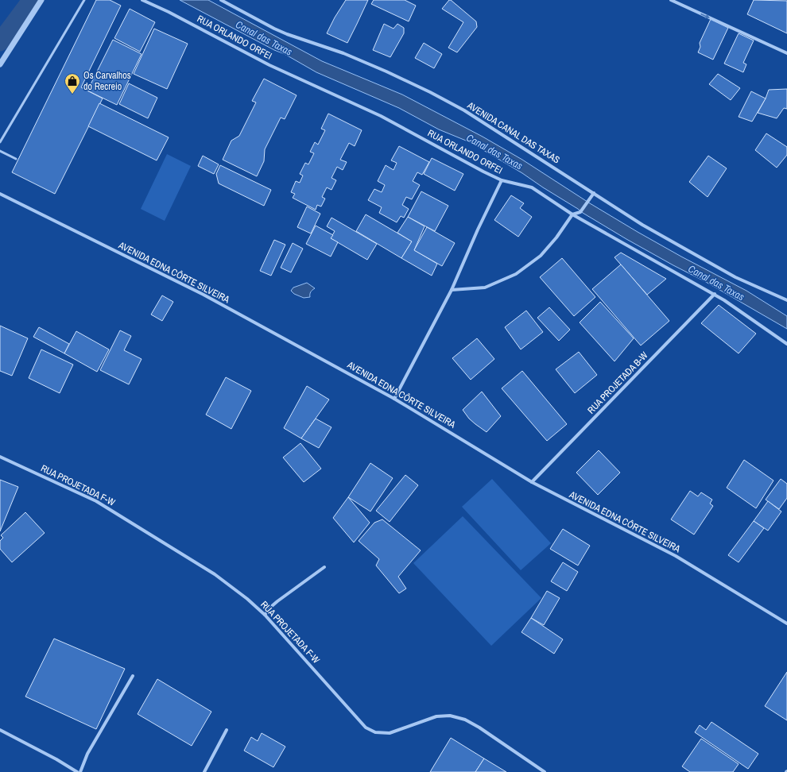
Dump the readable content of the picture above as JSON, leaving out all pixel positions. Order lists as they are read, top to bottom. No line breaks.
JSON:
{"streets":{"street":["RUA ORLANDO ORFEI","AVENIDA CANAL DAS TAXAS","AVENIDA EDNA CÔRTE SILVEIRA","RUA PROJETADA B-W","RUA PROJETADA F-W"]},"crossings":[["RUA ORLANDO ORFEI","RUA PROJETADA B-W"],["AVENIDA EDNA CÔRTE SILVEIRA","RUA PROJETADA B-W"]],"water":["Canal das Taxas"],"places":{"shop":["Os Carvalhos do Recreio"]}}
